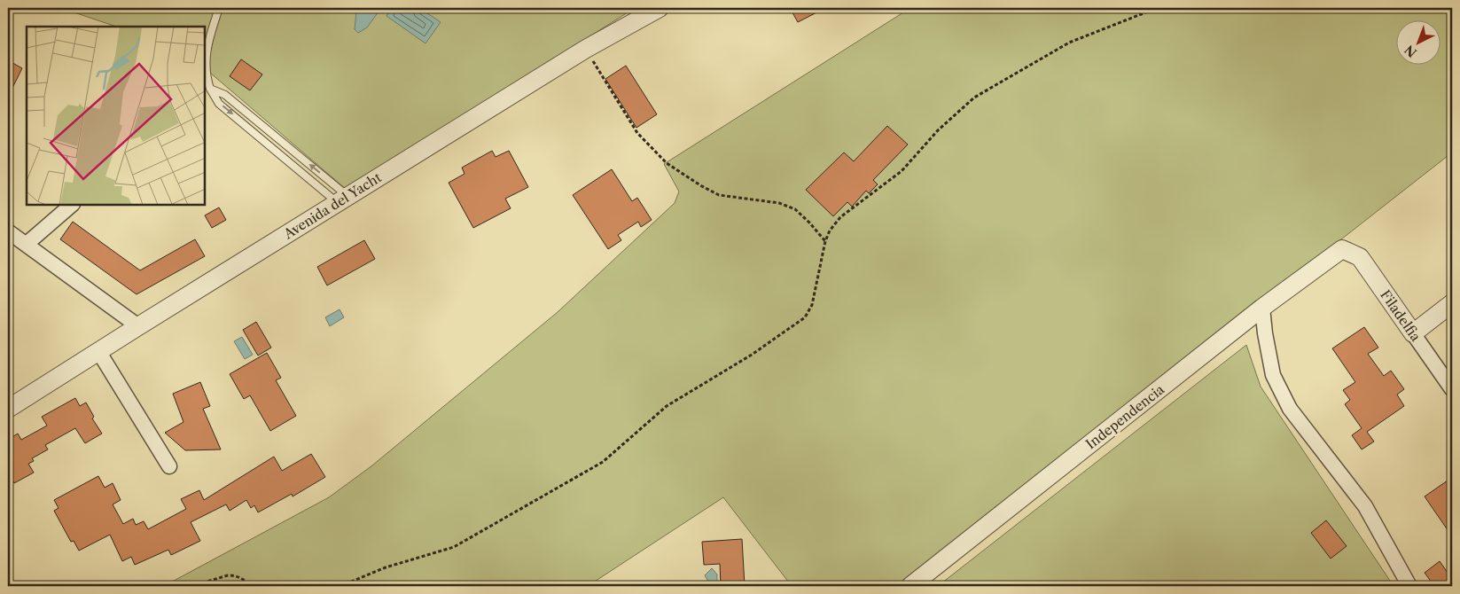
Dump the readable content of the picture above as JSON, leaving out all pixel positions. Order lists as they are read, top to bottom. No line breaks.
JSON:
{"streets":{"street":["Avenida del Yacht","Filadelfia","Independencia"]},"crossings":[["Filadelfia","Independencia"]],"north":"bottom left"}
